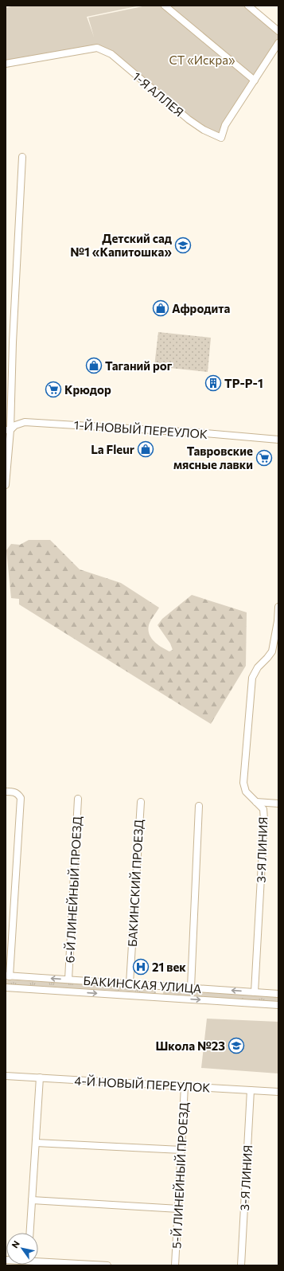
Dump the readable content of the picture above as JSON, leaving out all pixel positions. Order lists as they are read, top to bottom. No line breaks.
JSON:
{"streets":{"street":["1-Я АЛЛЕЯ","1-Й НОВЫЙ ПЕРЕУЛОК","3-Я ЛИНИЯ","БАКИНСКИЙ ПРОЕЗД","6-Й ЛИНЕЙНЫЙ ПРОЕЗД","БАКИНСКАЯ УЛИЦА","4-Й НОВЫЙ ПЕРЕУЛОК","5-Й ЛИНЕЙНЫЙ ПРОЕЗД"]},"crossings":[["3-Я ЛИНИЯ","БАКИНСКАЯ УЛИЦА"],["3-Я ЛИНИЯ","4-Й НОВЫЙ ПЕРЕУЛОК"],["БАКИНСКИЙ ПРОЕЗД","БАКИНСКАЯ УЛИЦА"],["6-Й ЛИНЕЙНЫЙ ПРОЕЗД","БАКИНСКАЯ УЛИЦА"],["4-Й НОВЫЙ ПЕРЕУЛОК","5-Й ЛИНЕЙНЫЙ ПРОЕЗД"]],"parks":["СТ «Искра»"],"places":{"school or university":["Детский сад №1 «Капитошка»","Школа №23"],"shop":["Афродита","Таганий рог","La Fleur"],"building":["ТР-Р-1"],"supermarket":["Крюдор","Тавровские мясные лавки"],"hospital":["21 век"]},"north":"top left"}
